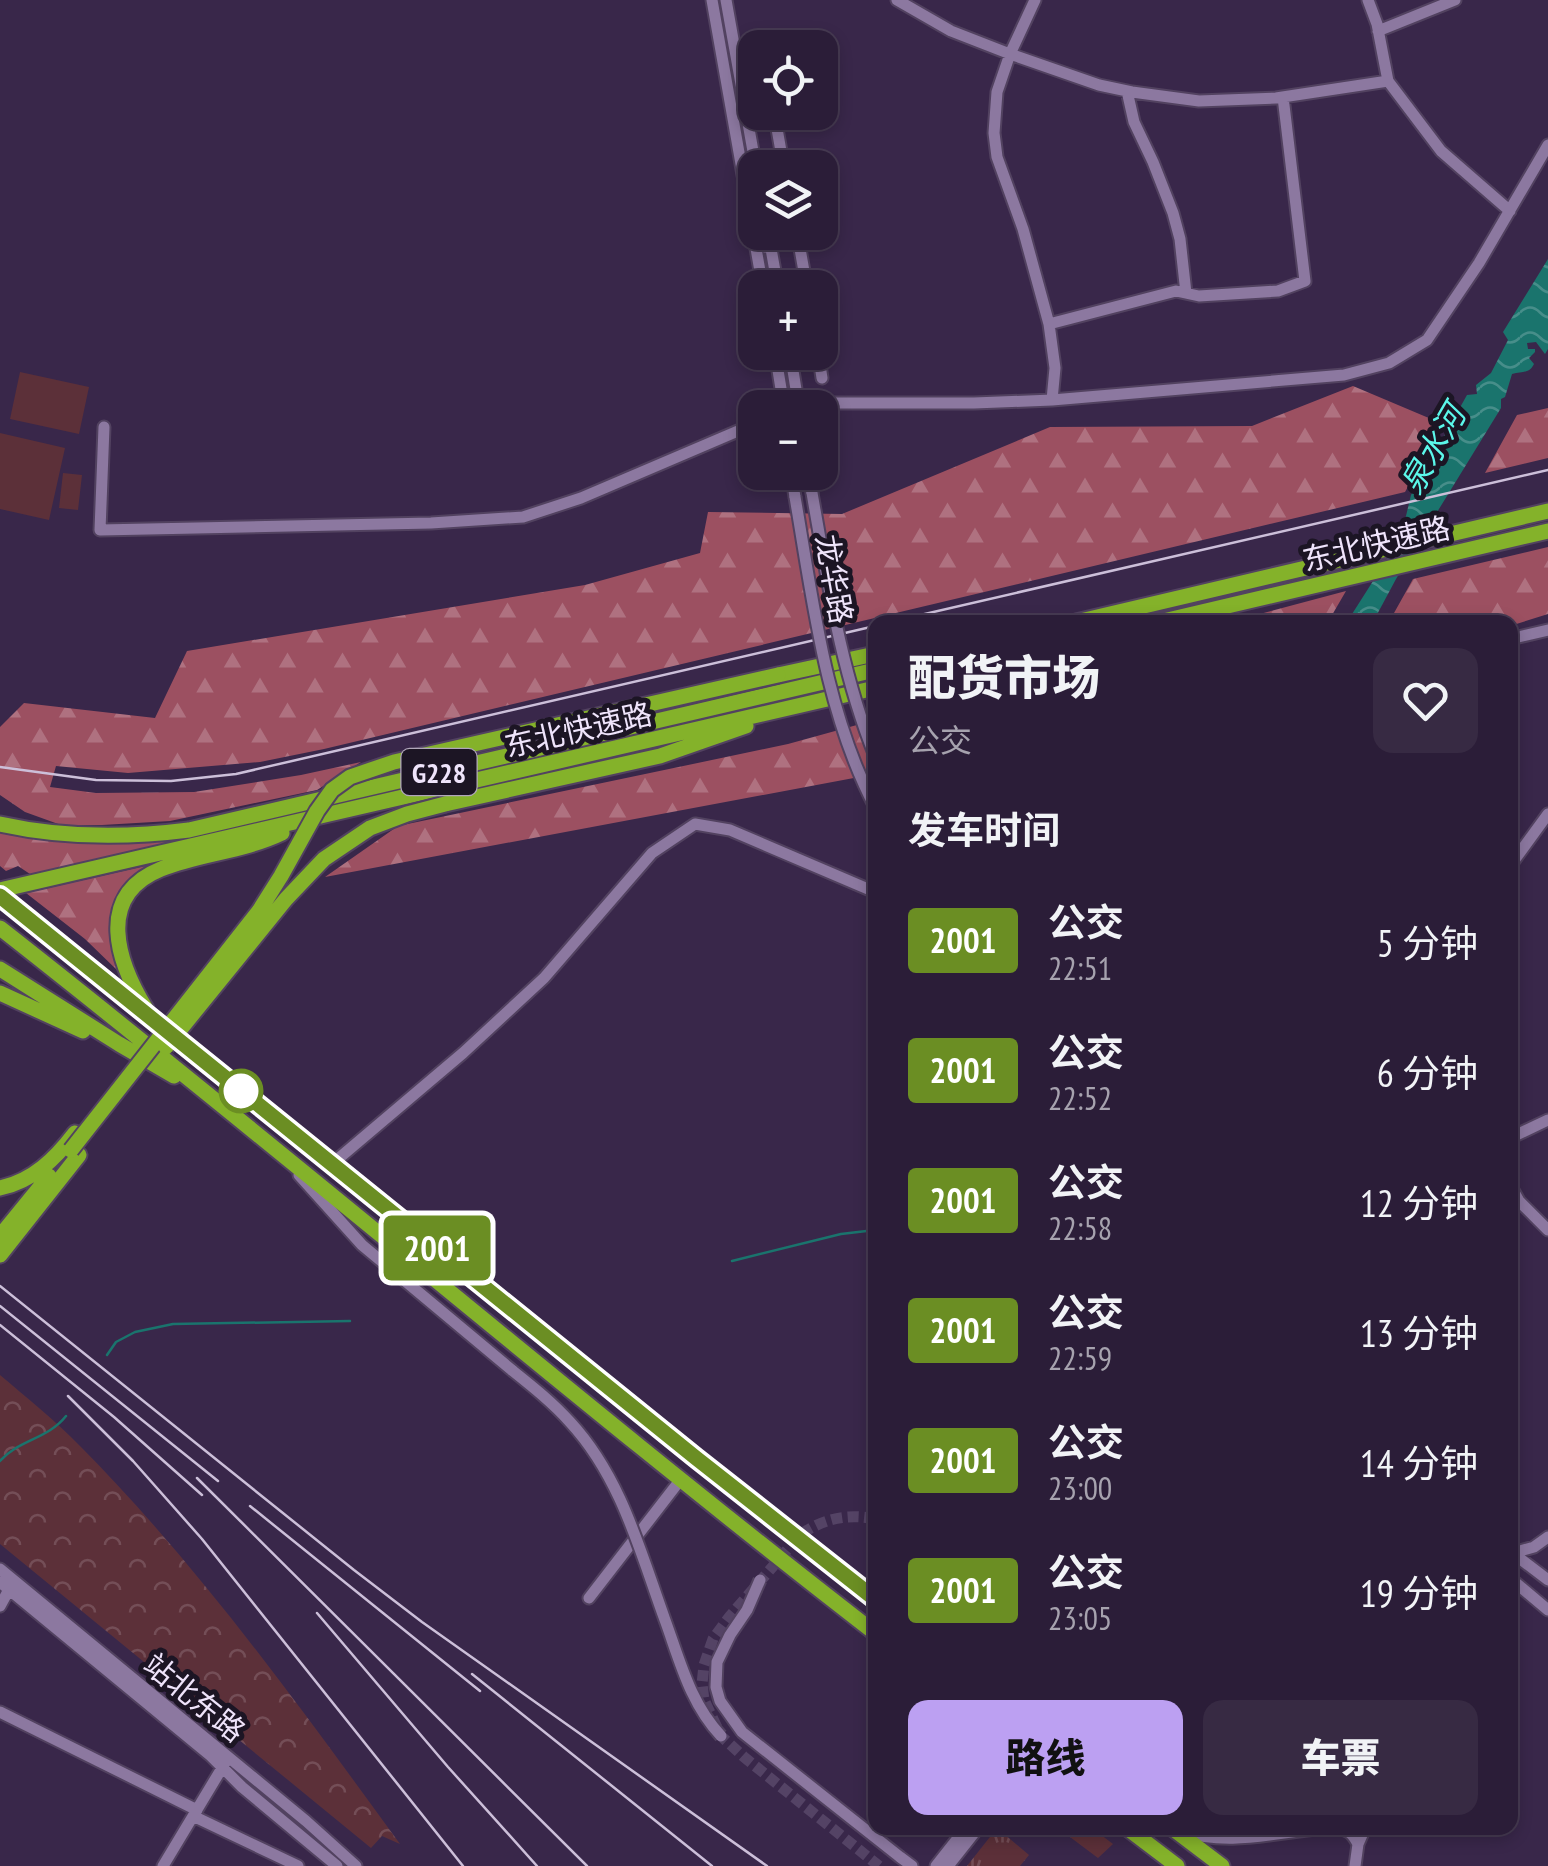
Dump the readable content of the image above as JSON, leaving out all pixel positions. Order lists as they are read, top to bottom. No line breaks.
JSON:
{"streets":{"highway":["东北快速路","G228"],"street":["龙华路","站北东路"]},"water":["泉水河"],"lines":["bus line 2001"],"page":{"on_map":"2001","map_buttons":["+","−"],"heading":[["配货市场","公交"],"发车时间"],"list":[{"mark":"2001","name":"公交","note":"22:51","value":"5 分钟"},{"mark":"2001","name":"公交","note":"22:52","value":"6 分钟"},{"mark":"2001","name":"公交","note":"22:58","value":"12 分钟"},{"mark":"2001","name":"公交","note":"22:59","value":"13 分钟"},{"mark":"2001","name":"公交","note":"23:00","value":"14 分钟"},{"mark":"2001","name":"公交","note":"23:05","value":"19 分钟"}],"buttons":["路线","车票"]}}
